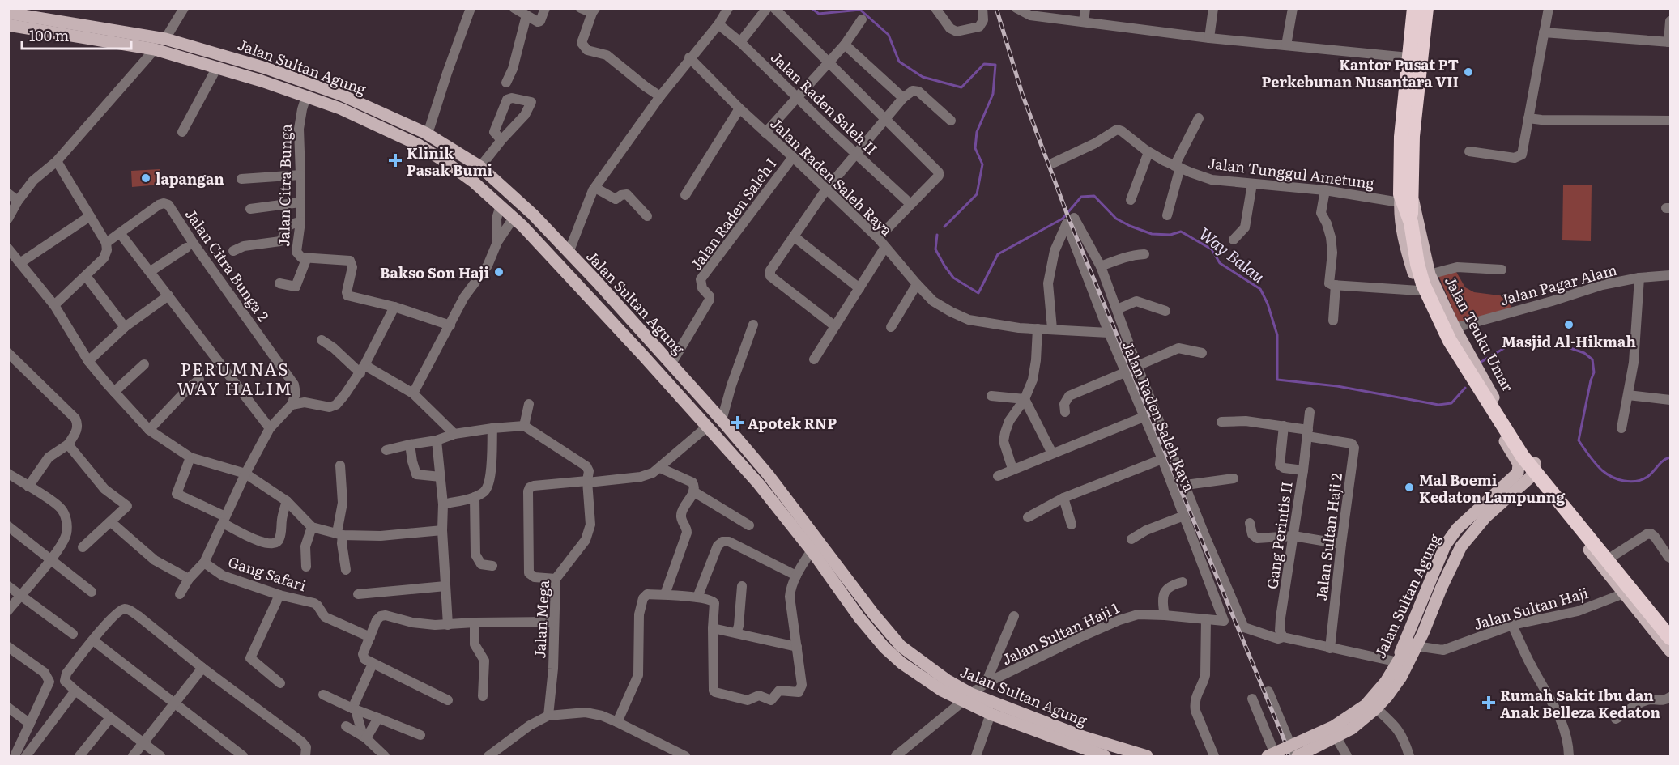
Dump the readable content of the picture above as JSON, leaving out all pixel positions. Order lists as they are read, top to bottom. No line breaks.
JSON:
{"streets":{"highway":["Jalan Teuku Umar"],"main road":["Jalan Sultan Agung"],"street":["Jalan Raden Saleh II","Jalan Tunggul Ametung","Jalan Raden Saleh Raya","Jalan Citra Bunga","Jalan Raden Saleh I","Jalan Citra Bunga 2","Jalan Pagar Alam","Gang Perintis II","Jalan Sultan Haji 2","Gang Safari","Jalan Sultan Haji","Jalan Mega","Jalan Sultan Haji 1"]},"crossings":[["Jalan Sultan Agung","Jalan Citra Bunga"],["Jalan Sultan Agung","Jalan Raden Saleh I"],["Jalan Sultan Agung","Jalan Teuku Umar"],["Jalan Sultan Agung","Jalan Sultan Haji"],["Jalan Sultan Agung","Jalan Sultan Haji 1"],["Jalan Tunggul Ametung","Jalan Teuku Umar"],["Jalan Raden Saleh Raya","Jalan Raden Saleh I"],["Jalan Raden Saleh Raya","Jalan Sultan Haji 1"],["Jalan Pagar Alam","Jalan Teuku Umar"],["Gang Perintis II","Jalan Sultan Haji 2"]],"districts":["PERUMNAS WAY HALIM"],"water":["Way Balau"],"places":{"other":["Kantor Pusat PT Perkebunan Nusantara VII","lapangan","Bakso Son Haji","Masjid Al-Hikmah","Mal Boemi Kedaton Lampunng"],"health":["Klinik Pasak Bumi","Apotek RNP","Rumah Sakit Ibu dan Anak Belleza Kedaton"]},"scale_bar":"100 m"}
